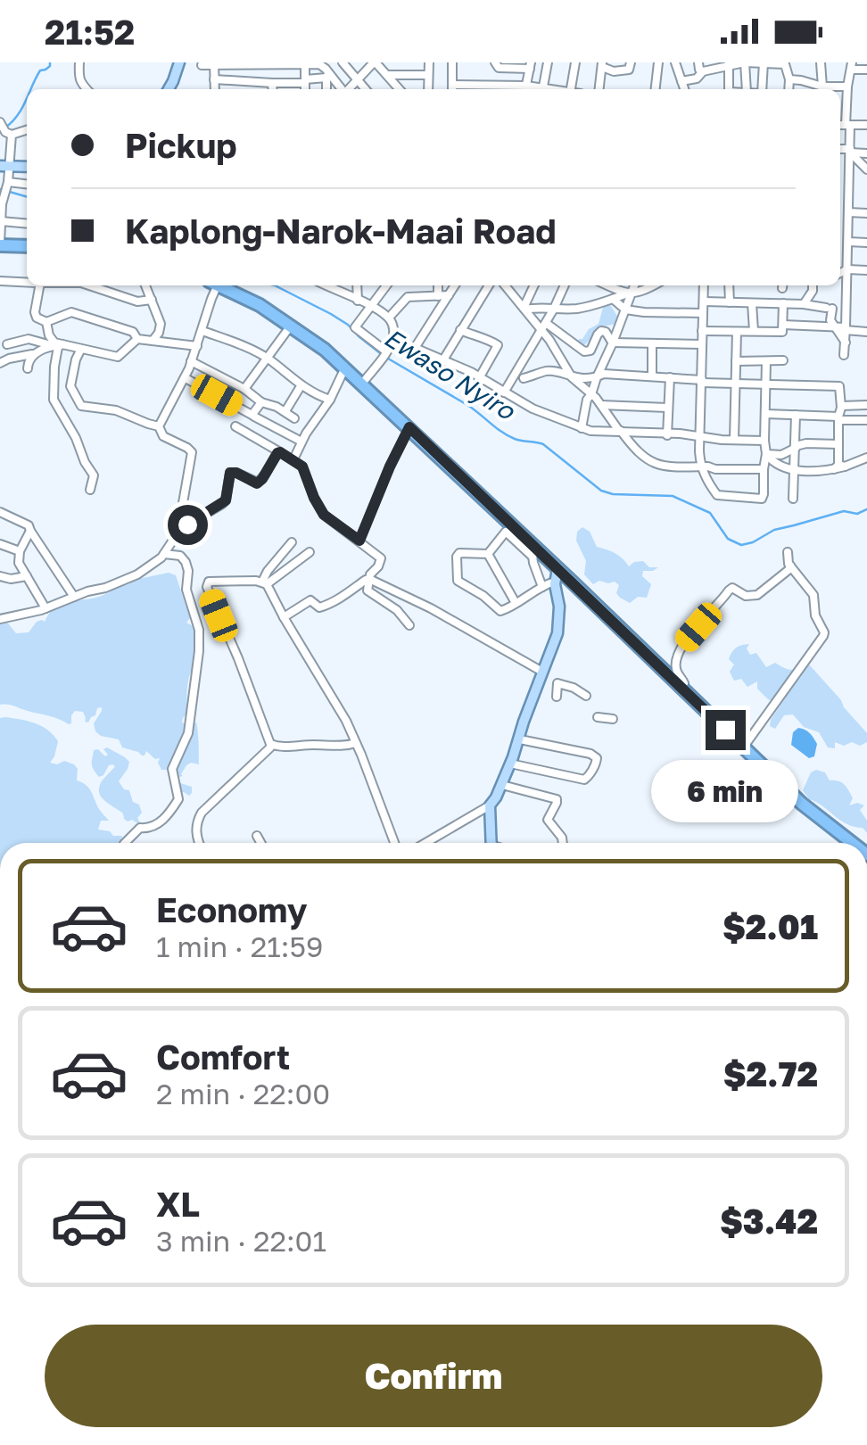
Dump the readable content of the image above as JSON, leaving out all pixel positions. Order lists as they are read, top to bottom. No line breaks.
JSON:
{"water":["Ewaso Nyiro"],"page":{"status":"21:52","banner":["Pickup","Kaplong-Narok-Maai Road"],"bubble":"6 min","list":[{"name":"Economy","note":"1 min · 21:59","value":"$2.01"},{"name":"Comfort","note":"2 min · 22:00","value":"$2.72"},{"name":"XL","note":"3 min · 22:01","value":"$3.42"}],"buttons":"Confirm"}}
